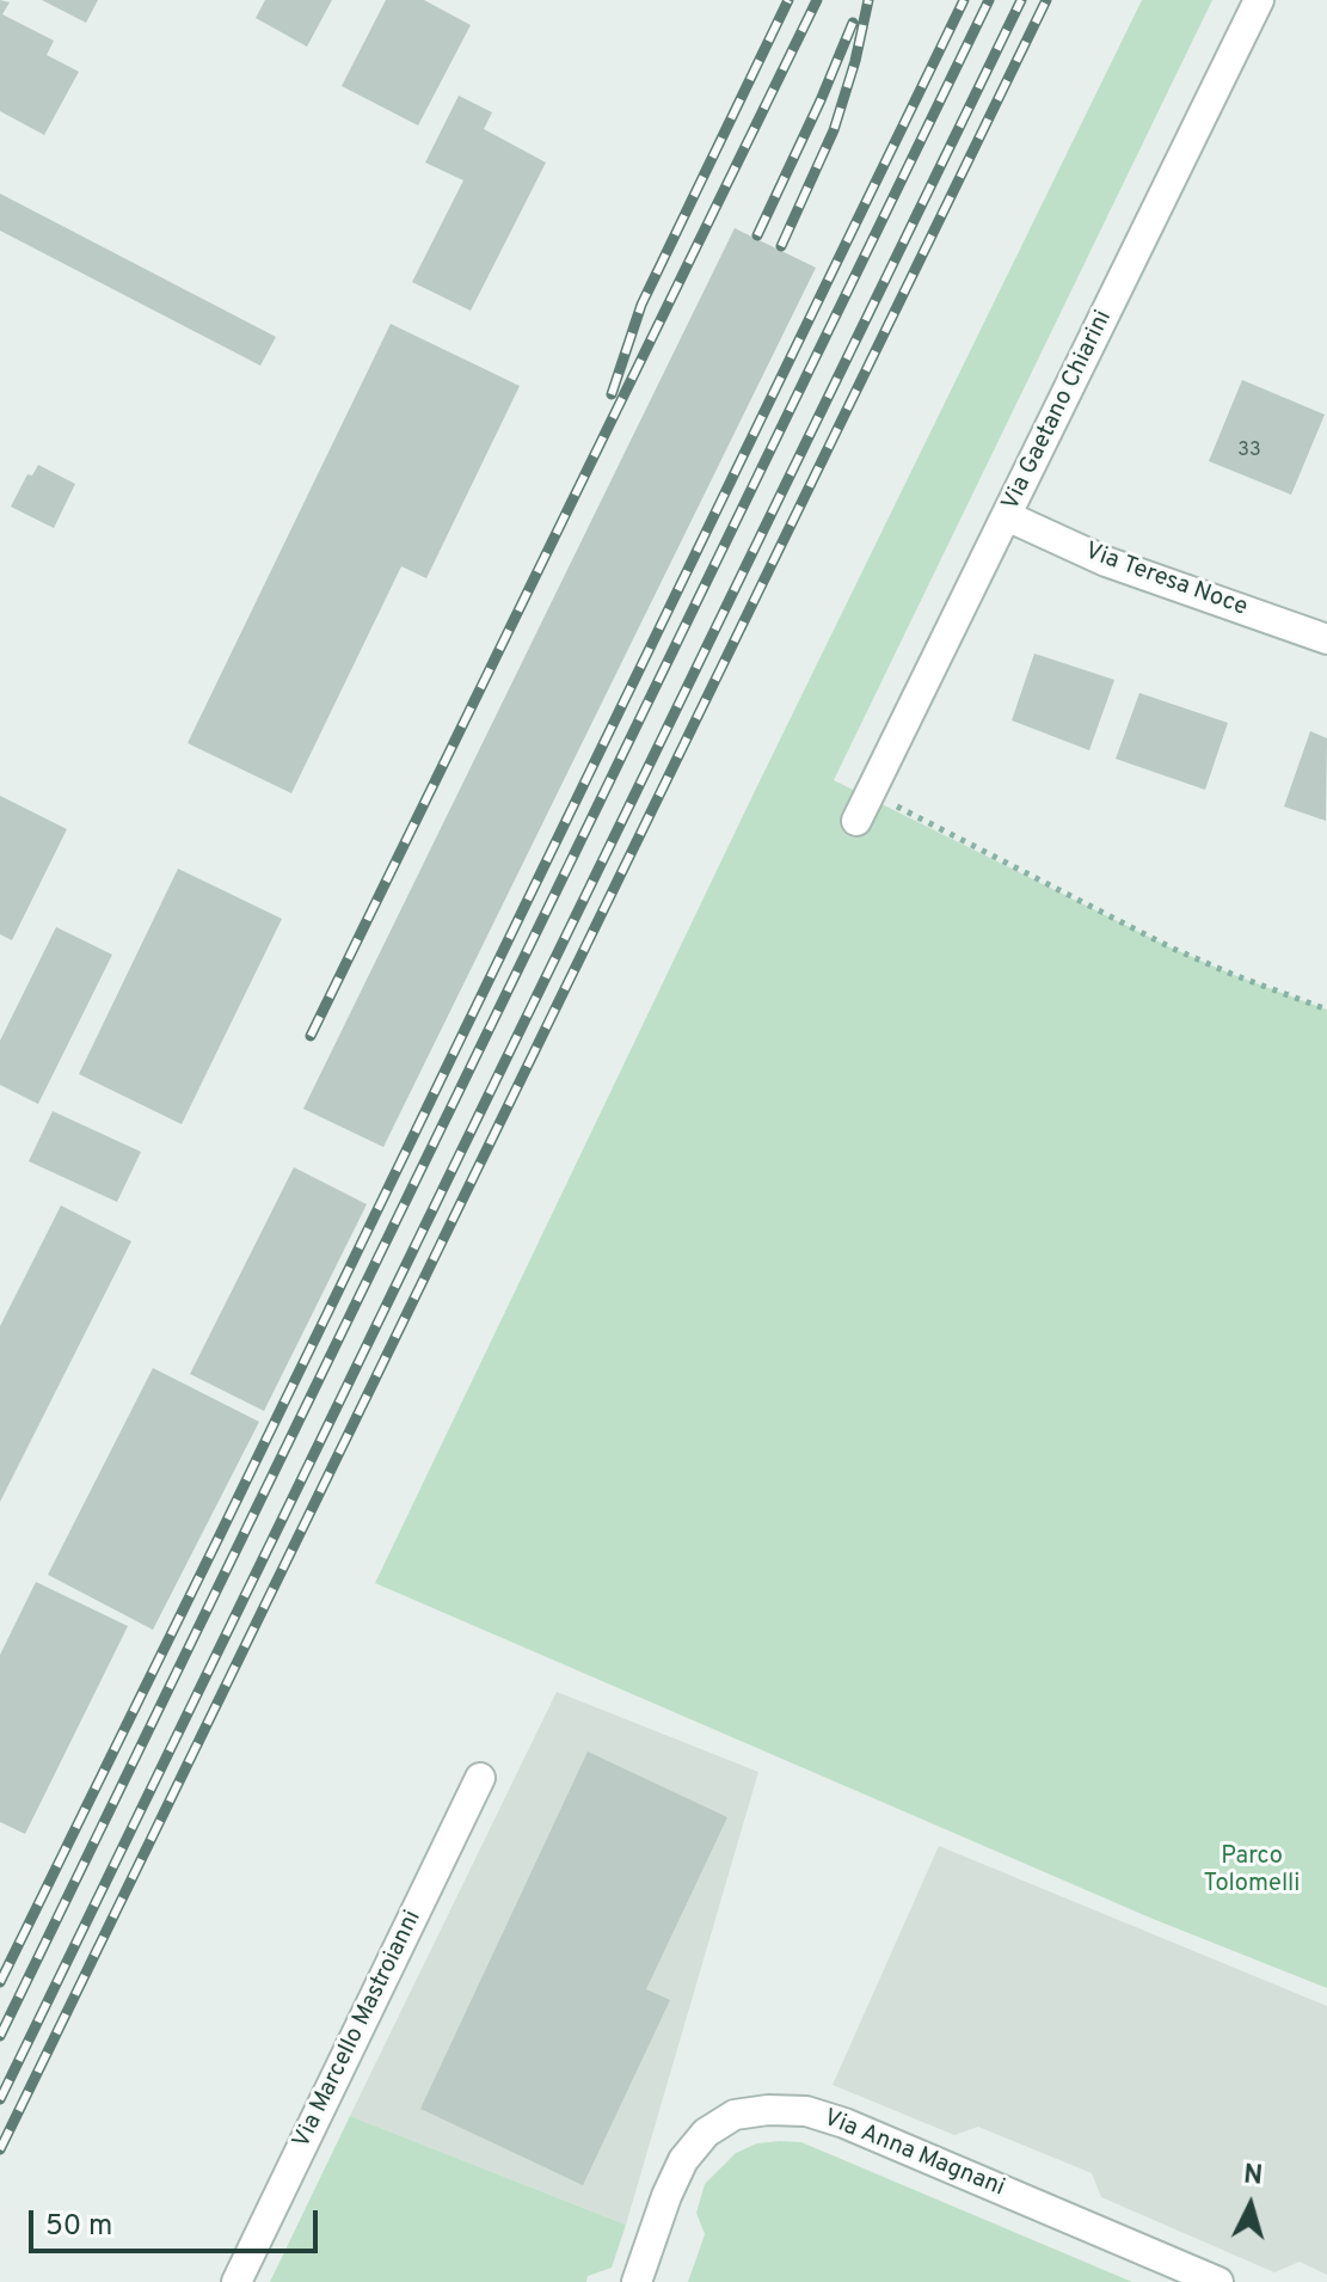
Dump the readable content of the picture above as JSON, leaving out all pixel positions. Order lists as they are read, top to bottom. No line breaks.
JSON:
{"streets":{"street":["Via Gaetano Chiarini","Via Teresa Noce","Via Marcello Mastroianni","Via Anna Magnani"]},"crossings":[["Via Gaetano Chiarini","Via Teresa Noce"]],"parks":["Parco Tolomelli"],"house_numbers":["33"],"scale_bar":"50 m","north":"top"}
